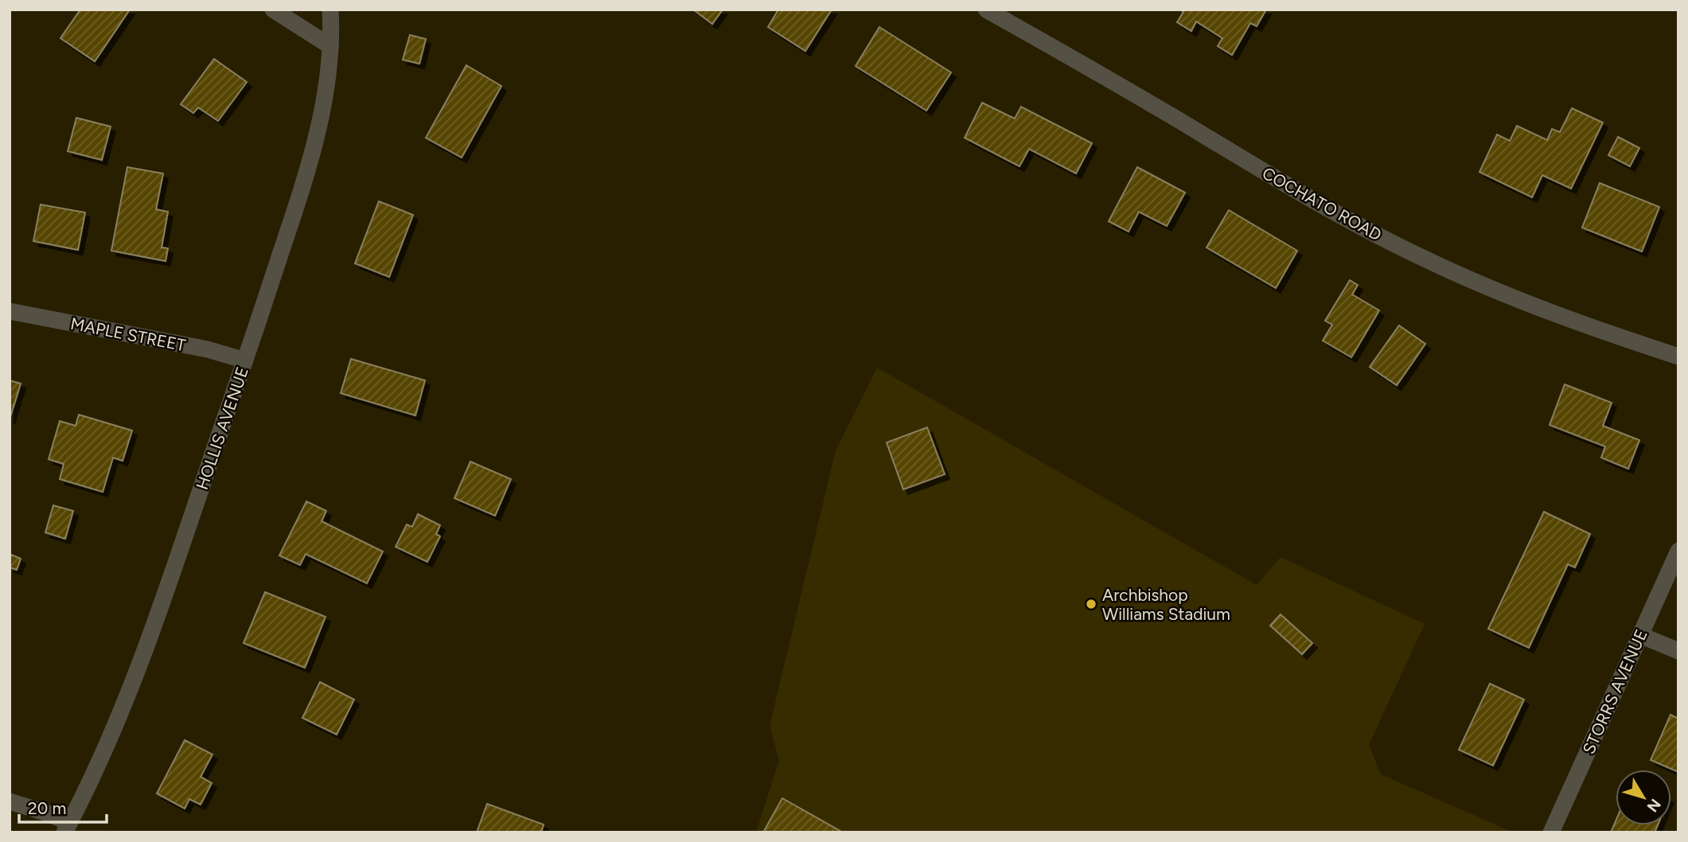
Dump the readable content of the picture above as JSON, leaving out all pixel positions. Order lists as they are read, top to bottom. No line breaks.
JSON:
{"streets":{"street":["COCHATO ROAD","MAPLE STREET","HOLLIS AVENUE","STORRS AVENUE"]},"crossings":[["MAPLE STREET","HOLLIS AVENUE"]],"places":["Archbishop Williams Stadium"],"scale_bar":"20 m","north":"bottom right"}
